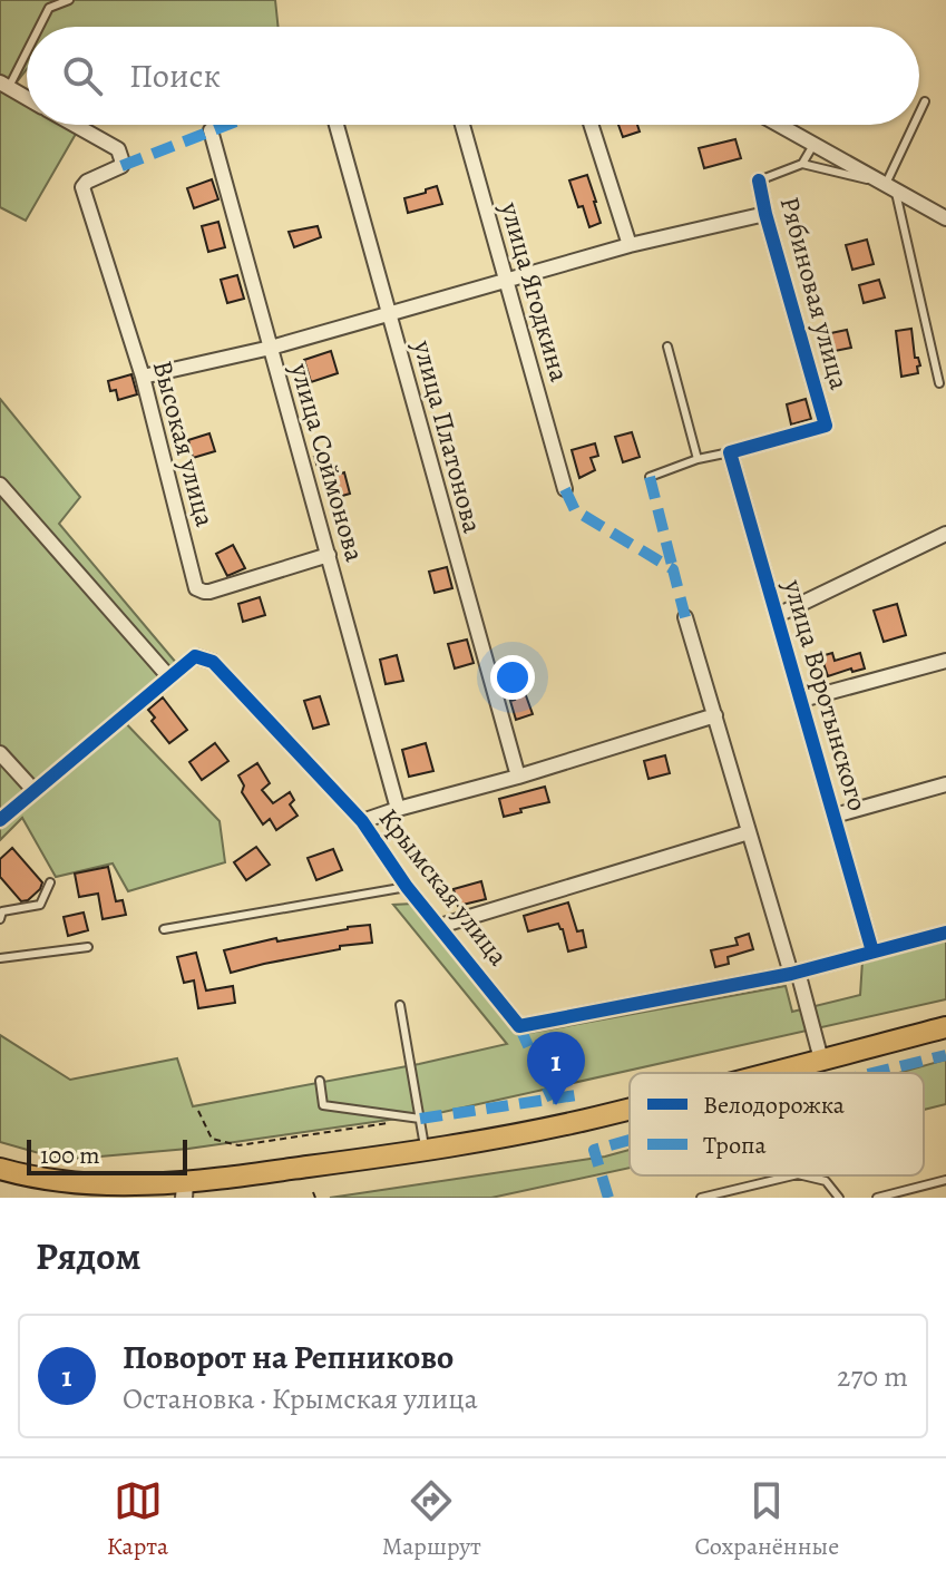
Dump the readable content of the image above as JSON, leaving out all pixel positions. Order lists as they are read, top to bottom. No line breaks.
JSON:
{"streets":{"street":["улица Ягодкина","Рябиновая улица","улица Платонова","Высокая улица","улица Соймонова","улица Воротынского","Крымская улица"]},"crossings":[["улица Ягодкина","Рябиновая улица"],["Рябиновая улица","улица Платонова"],["Рябиновая улица","Высокая улица"],["Рябиновая улица","улица Соймонова"],["Рябиновая улица","улица Воротынского"],["Высокая улица","улица Соймонова"],["улица Воротынского","Крымская улица"]],"legend":["Велодорожка","Тропа"],"scale_bar":"100 m","page":{"search":"Поиск","pins":"1","scale":"100 m","heading":"Рядом","list":[{"mark":"1","name":"Поворот на Репниково","note":"Остановка · Крымская улица","value":"270 m"}],"nav":["Карта","Маршрут","Сохранённые"]}}
